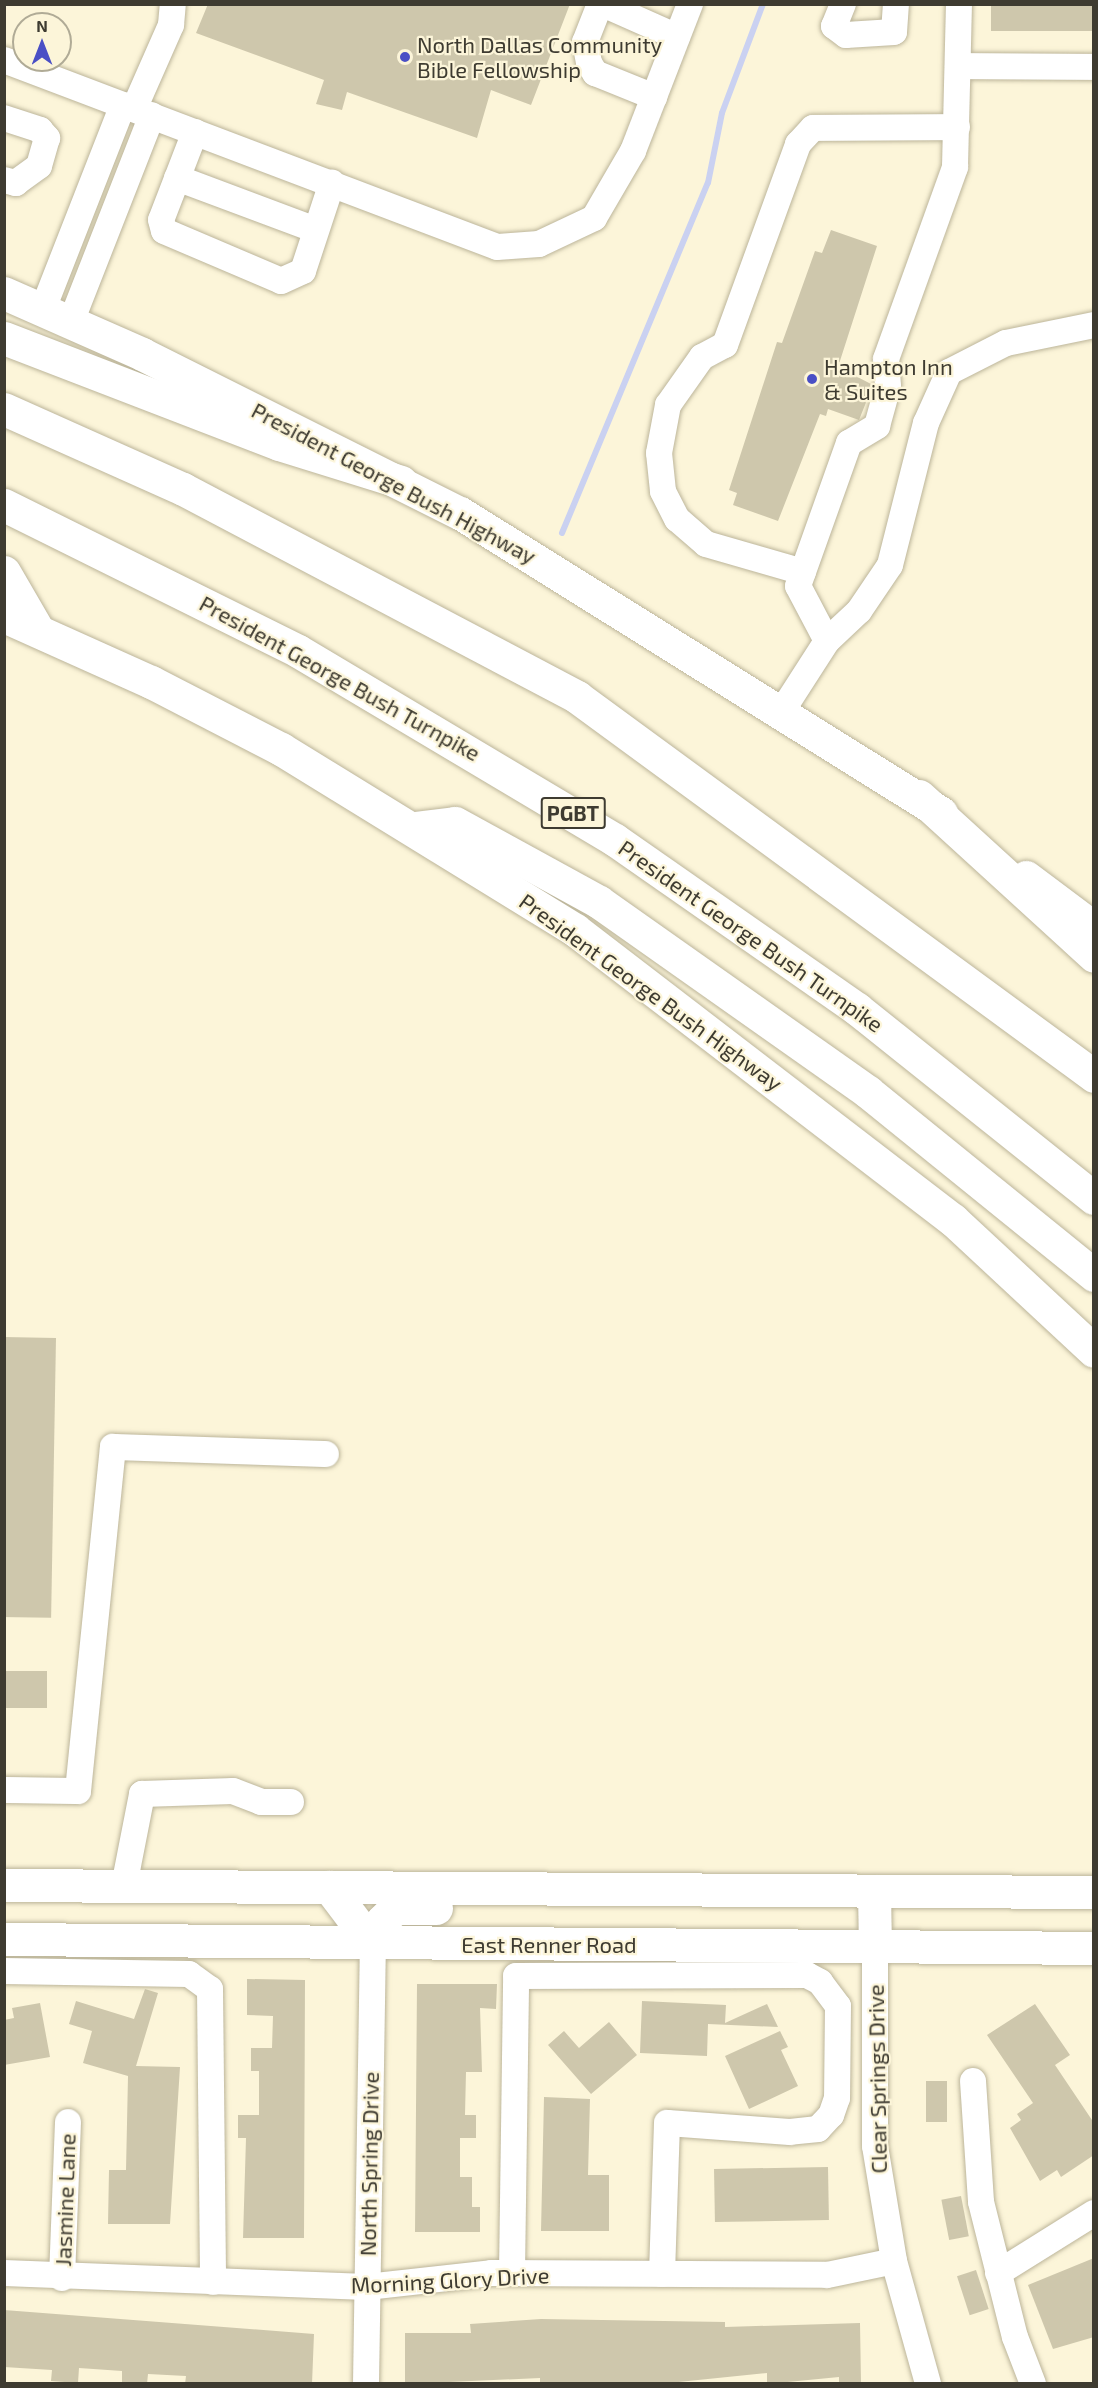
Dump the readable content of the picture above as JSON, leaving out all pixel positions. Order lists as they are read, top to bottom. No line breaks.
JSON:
{"streets":{"main road":["President George Bush Highway","President George Bush Turnpike","PGBT","East Renner Road"],"street":["Clear Springs Drive","North Spring Drive","Jasmine Lane","Morning Glory Drive"]},"crossings":[["East Renner Road","Clear Springs Drive"],["East Renner Road","North Spring Drive"],["Clear Springs Drive","Morning Glory Drive"],["North Spring Drive","Morning Glory Drive"],["Jasmine Lane","Morning Glory Drive"]],"places":["North Dallas Community Bible Fellowship","Hampton Inn & Suites"],"north":"top"}
